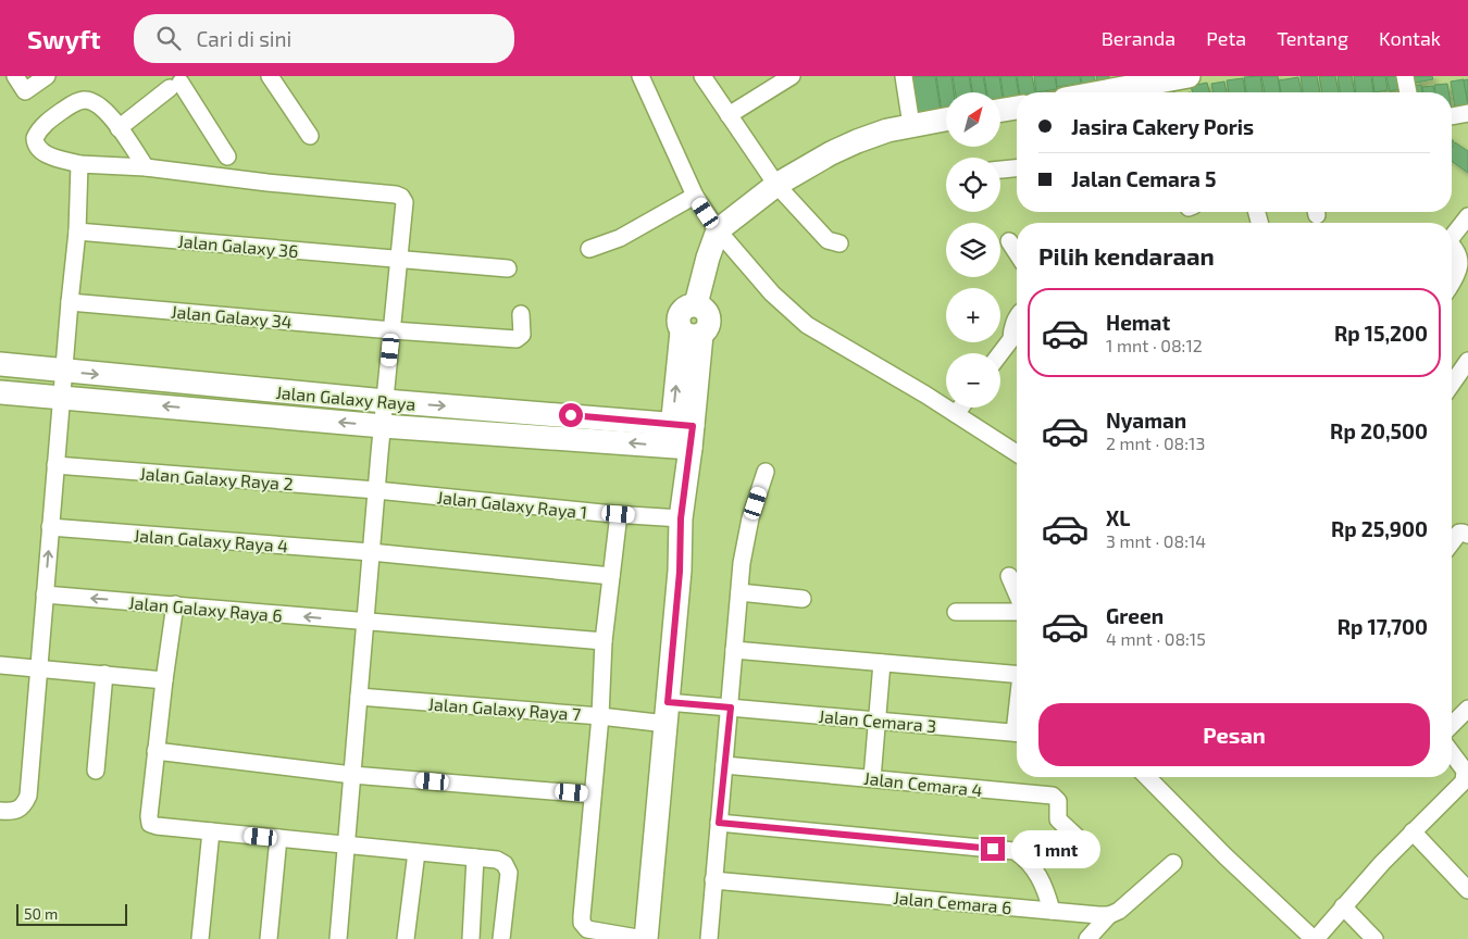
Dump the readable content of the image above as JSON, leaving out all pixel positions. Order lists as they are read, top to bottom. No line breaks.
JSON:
{"streets":{"street":["Jalan Galaxy 36","Jalan Galaxy 34","Jalan Galaxy Raya","Jalan Galaxy Raya 2","Jalan Galaxy Raya 1","Jalan Galaxy Raya 4","Jalan Galaxy Raya 6","Jalan Galaxy Raya 7","Jalan Cemara 3","Jalan Cemara 4","Jalan Cemara 6"]},"crossings":[["Jalan Galaxy Raya 2","Jalan Galaxy Raya 1"],["Jalan Galaxy Raya 7","Jalan Cemara 3"]],"scale_bar":"50 m","north":"top right","page":{"header":"Swyft","search":"Cari di sini","nav":["Beranda","Peta","Tentang","Kontak"],"map_buttons":["+","−"],"banner":["Jasira Cakery Poris","Jalan Cemara 5"],"heading":"Pilih kendaraan","list":[{"name":"Hemat","note":"1 mnt · 08:12","value":"Rp 15,200"},{"name":"Nyaman","note":"2 mnt · 08:13","value":"Rp 20,500"},{"name":"XL","note":"3 mnt · 08:14","value":"Rp 25,900"},{"name":"Green","note":"4 mnt · 08:15","value":"Rp 17,700"}],"buttons":"Pesan","bubble":"1 mnt","scale":"50 m"}}
